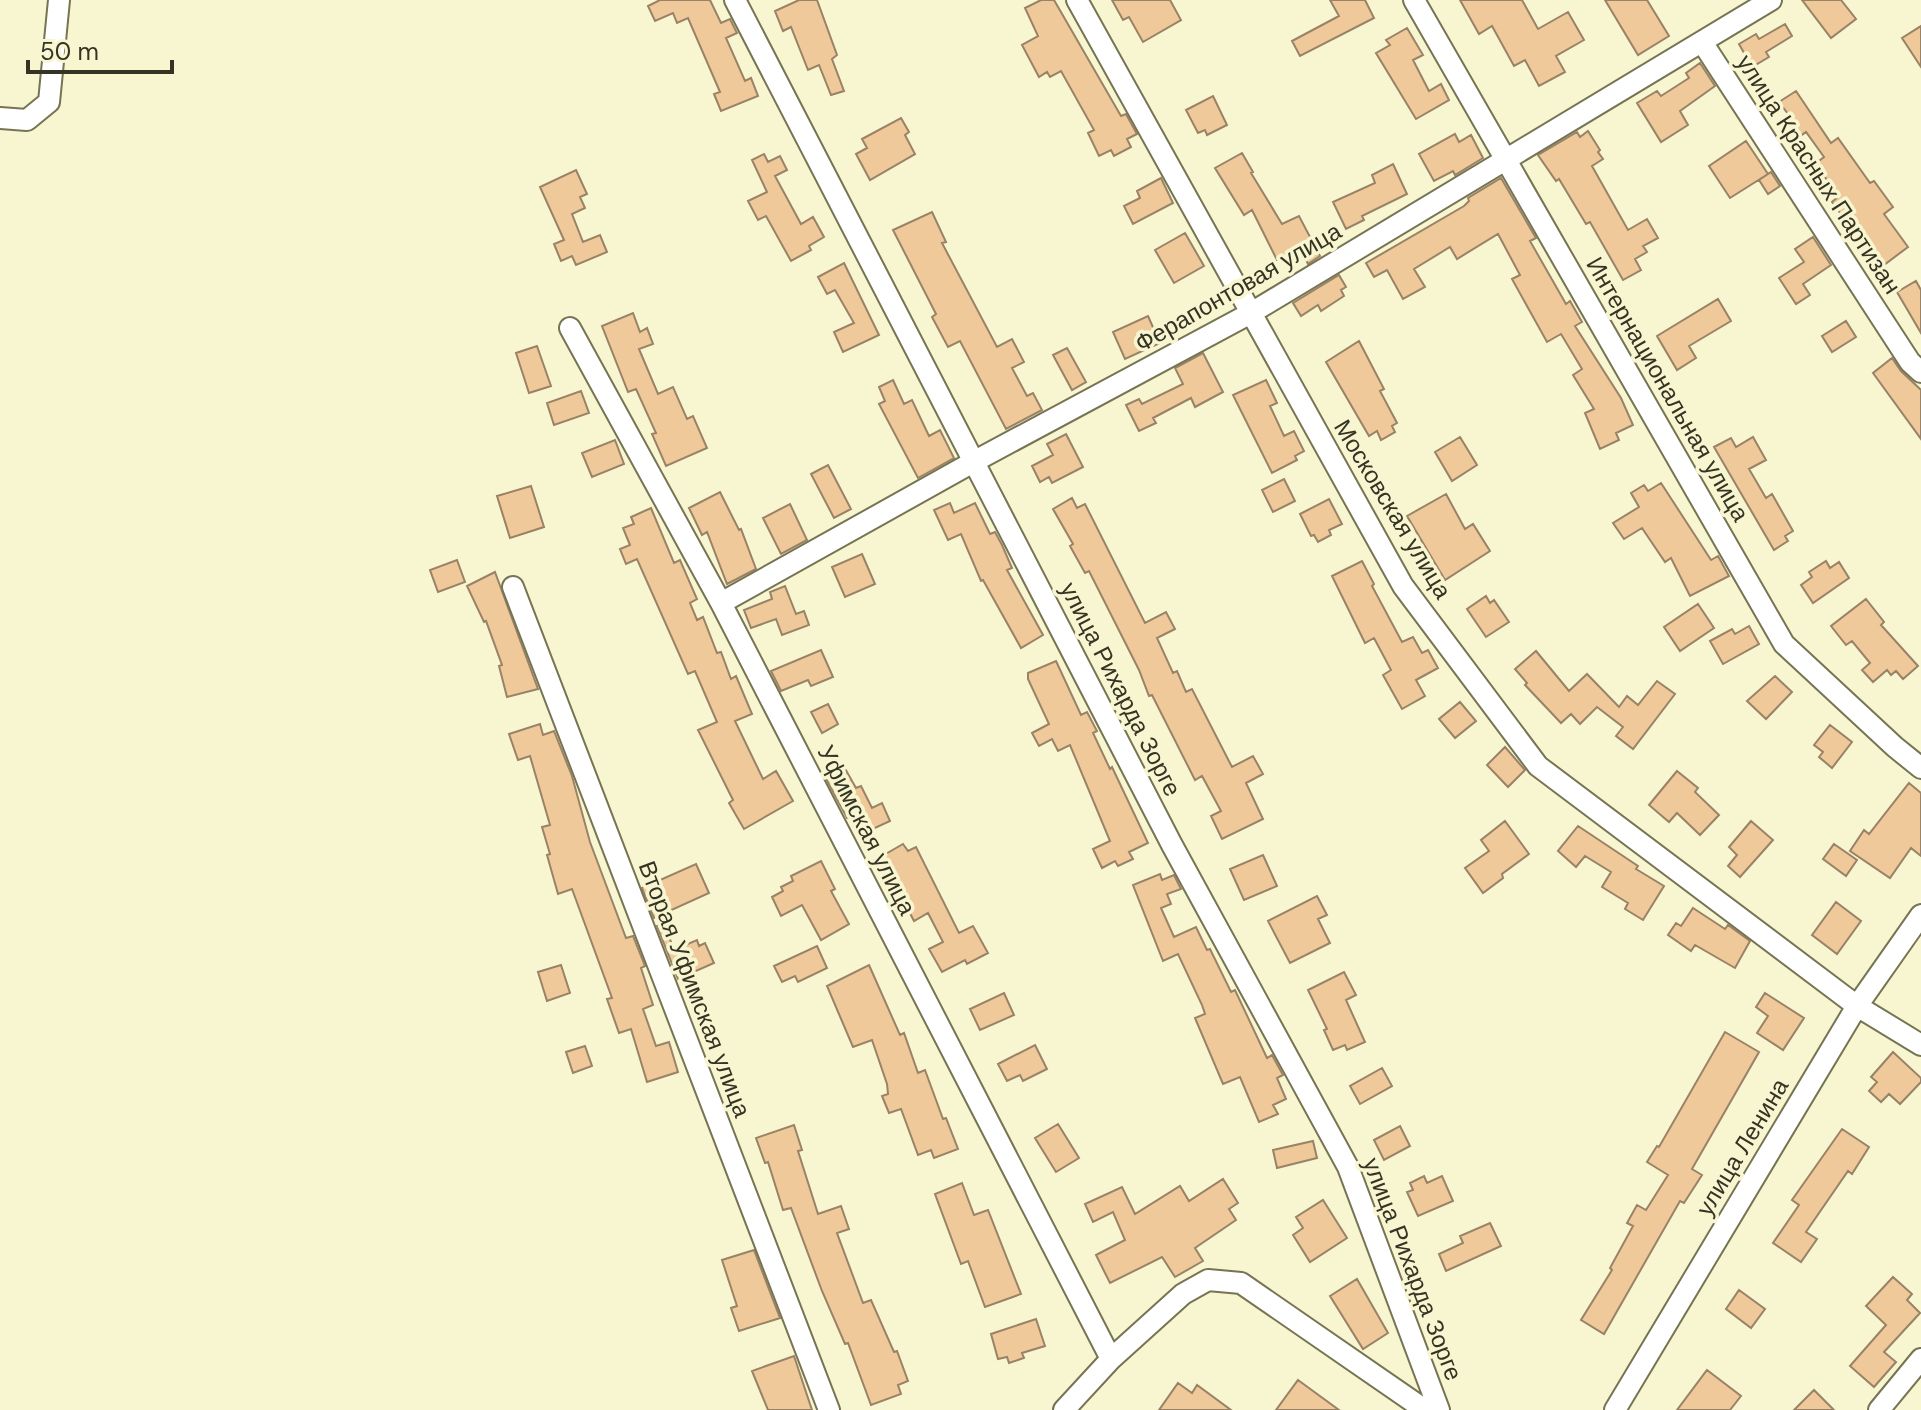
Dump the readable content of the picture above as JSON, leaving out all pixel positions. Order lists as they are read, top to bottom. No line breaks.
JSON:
{"streets":{"street":["улица Красных Партизан","Ферапонтовая улица","Интернациональная улица","Московская улица","улица Рихарда Зорге","Уфимская улица","Вторая Уфимская улица","улица Ленина"]},"crossings":[["улица Красных Партизан","Ферапонтовая улица"],["Ферапонтовая улица","Интернациональная улица"],["Ферапонтовая улица","Московская улица"],["Ферапонтовая улица","улица Рихарда Зорге"],["Ферапонтовая улица","Уфимская улица"],["Московская улица","улица Ленина"]],"scale_bar":"50 m"}
